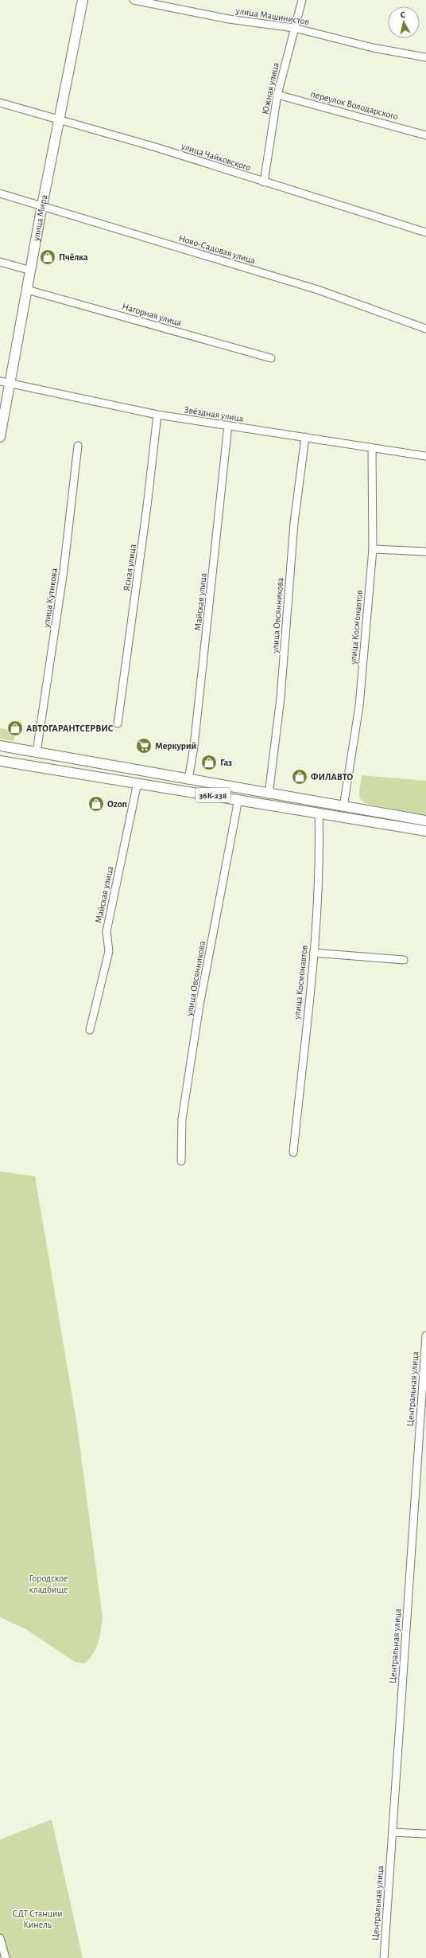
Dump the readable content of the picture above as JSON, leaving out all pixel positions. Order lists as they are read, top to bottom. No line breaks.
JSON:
{"streets":{"main road":["улица Мира","36К-238"],"street":["улица Машинистов","Южная улица","переулок Володарского","улица Чайковского","Ново-Садовая улица","Нагорная улица","Звёздная улица","Ясная улица","улица Кутикова","Майская улица","улица Овсянникова","улица Космонавтов","Центральная улица"]},"crossings":[["улица Машинистов","Южная улица"],["Южная улица","переулок Володарского"],["Южная улица","улица Чайковского"],["улица Чайковского","улица Мира"],["улица Мира","Ново-Садовая улица"],["улица Мира","Нагорная улица"],["улица Мира","Звёздная улица"],["Звёздная улица","Ясная улица"],["Звёздная улица","Майская улица"],["Звёздная улица","улица Овсянникова"],["Звёздная улица","улица Космонавтов"],["Майская улица","36К-238"],["улица Овсянникова","36К-238"],["улица Космонавтов","36К-238"]],"parks":["Городское кладбище","СДТ Станции Кинель"],"places":{"shop":["Пчёлка","АВТОГАРАНТСЕРВИС","Газ","ФИЛАВТО","Ozon"],"supermarket":["Меркурий"]},"north":"top"}
